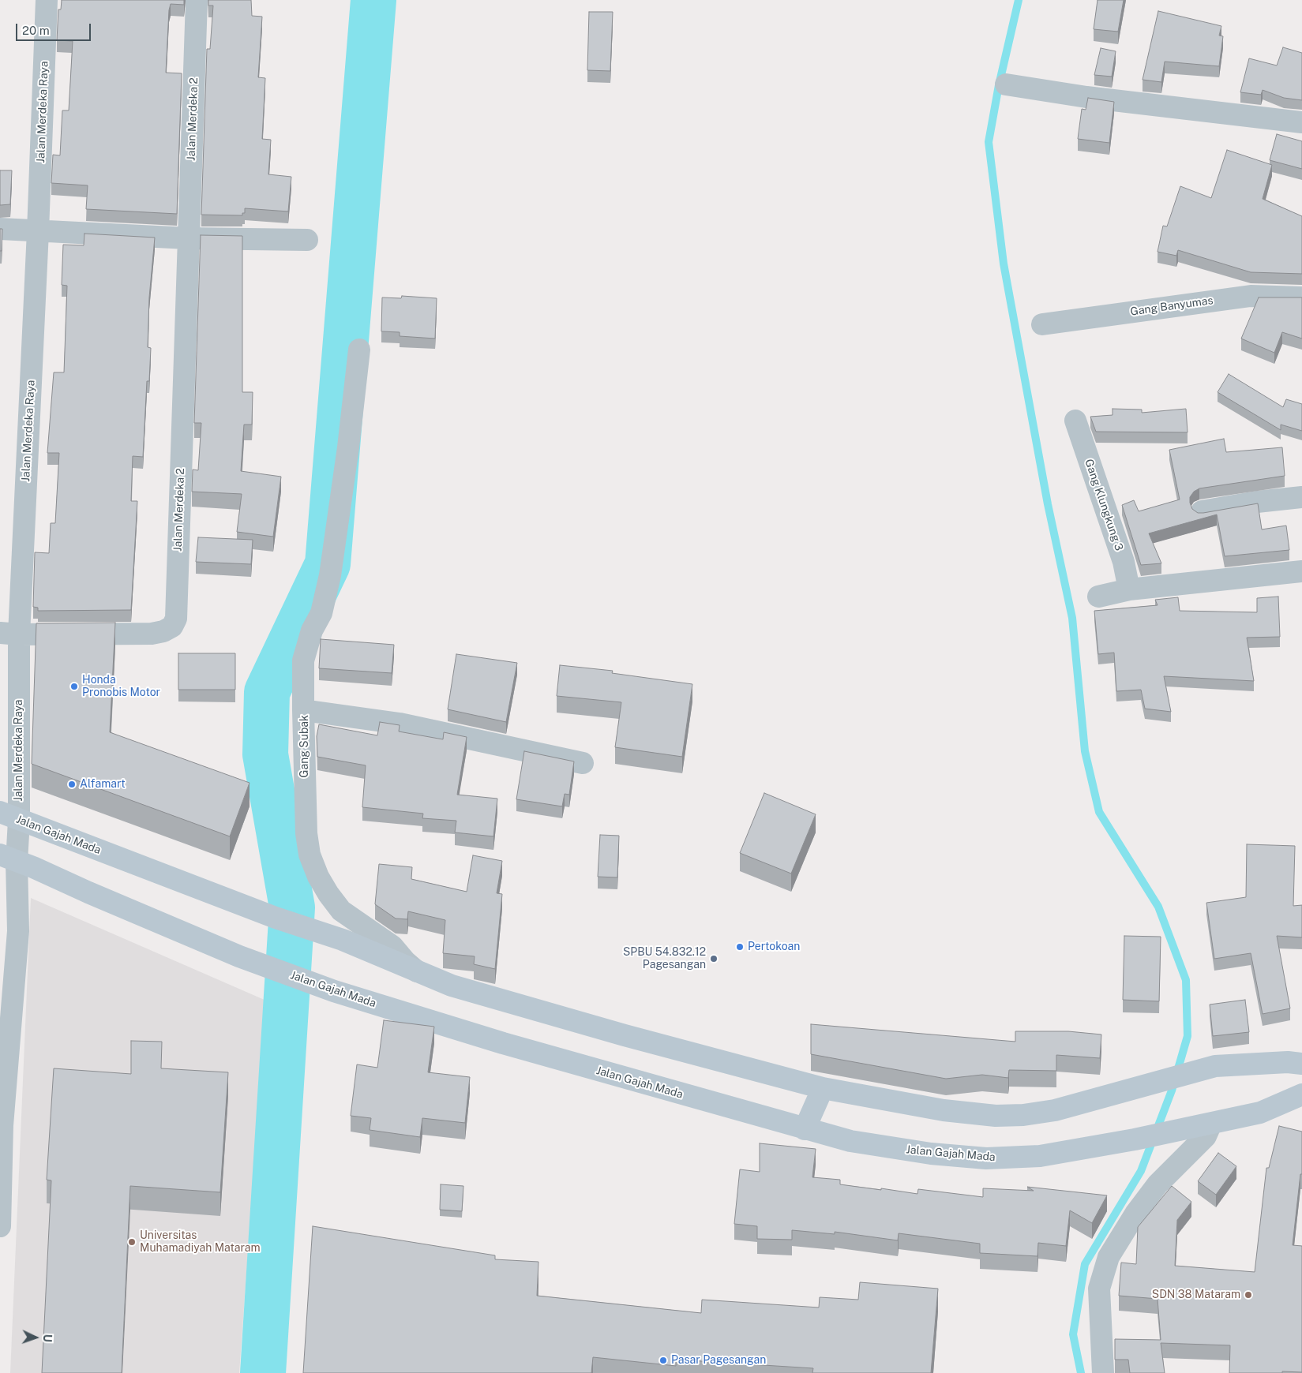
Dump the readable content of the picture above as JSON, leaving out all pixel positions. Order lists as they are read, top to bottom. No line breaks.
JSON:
{"streets":{"main road":["Jalan Gajah Mada"],"street":["Jalan Merdeka Raya","Jalan Merdeka 2","Gang Banyumas","Gang Klungkung 3","Gang Subak"]},"crossings":[["Jalan Merdeka Raya","Jalan Merdeka 2"],["Jalan Merdeka Raya","Jalan Gajah Mada"],["Gang Subak","Jalan Gajah Mada"]],"places":["Honda Pronobis Motor","Alfamart","Pertokoan","SPBU 54.832.12 Pagesangan","Universitas Muhamadiyah Mataram","SDN 38 Mataram","Pasar Pagesangan"],"scale_bar":"20 m","north":"right"}
